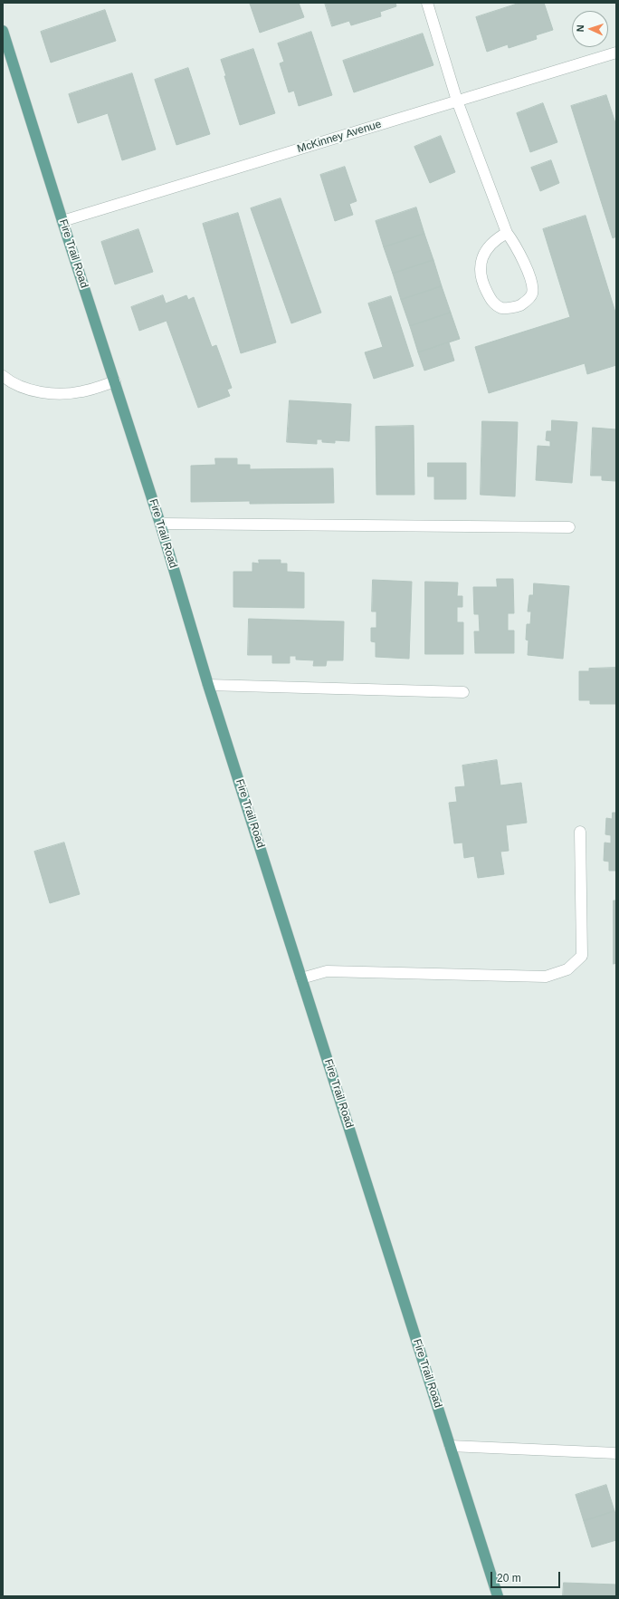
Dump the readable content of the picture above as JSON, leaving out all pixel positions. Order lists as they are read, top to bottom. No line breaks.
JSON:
{"streets":{"main road":["Fire Trail Road"],"street":["McKinney Avenue"]},"crossings":[["McKinney Avenue","Fire Trail Road"]],"scale_bar":"20 m","north":"left"}
